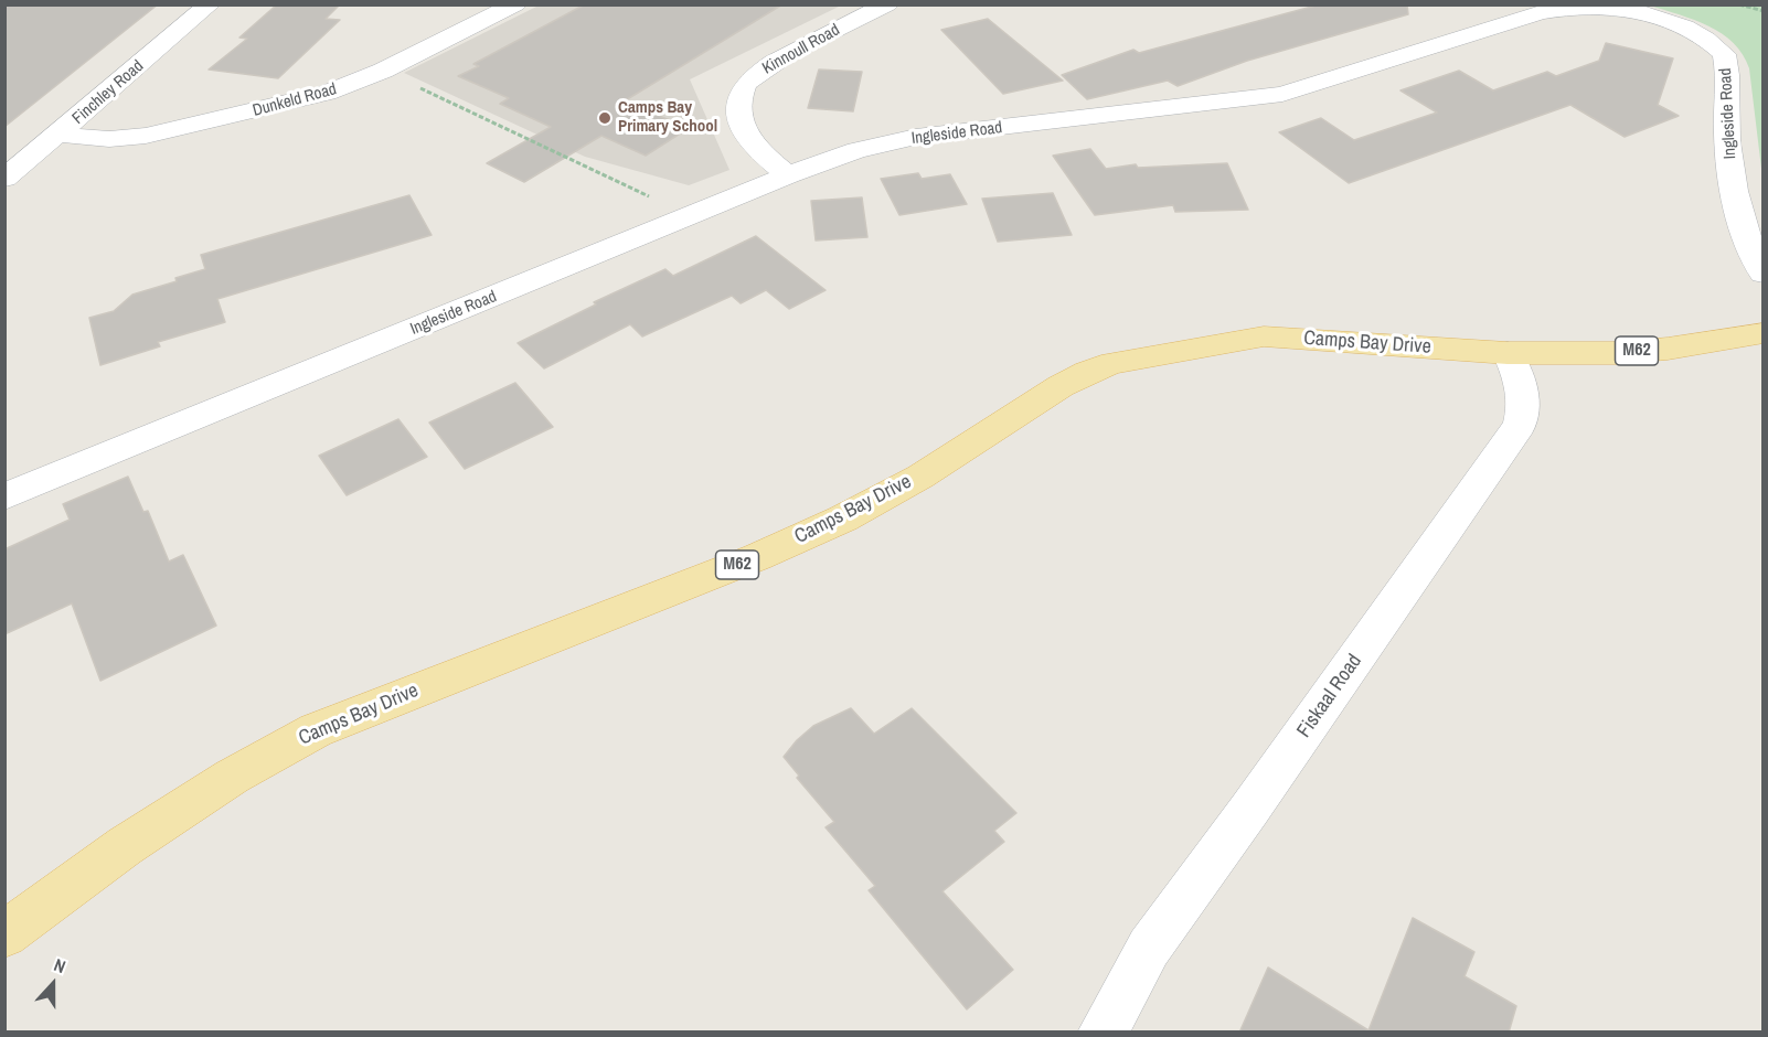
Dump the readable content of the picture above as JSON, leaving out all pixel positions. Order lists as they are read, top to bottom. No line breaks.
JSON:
{"streets":{"main road":["Camps Bay Drive","M62"],"street":["Kinnoull Road","Finchley Road","Dunkeld Road","Ingleside Road","Fiskaal Road"]},"crossings":[["Kinnoull Road","Ingleside Road"],["Finchley Road","Dunkeld Road"],["Camps Bay Drive","Fiskaal Road"]],"places":["Camps Bay Primary School"],"north":"top"}
